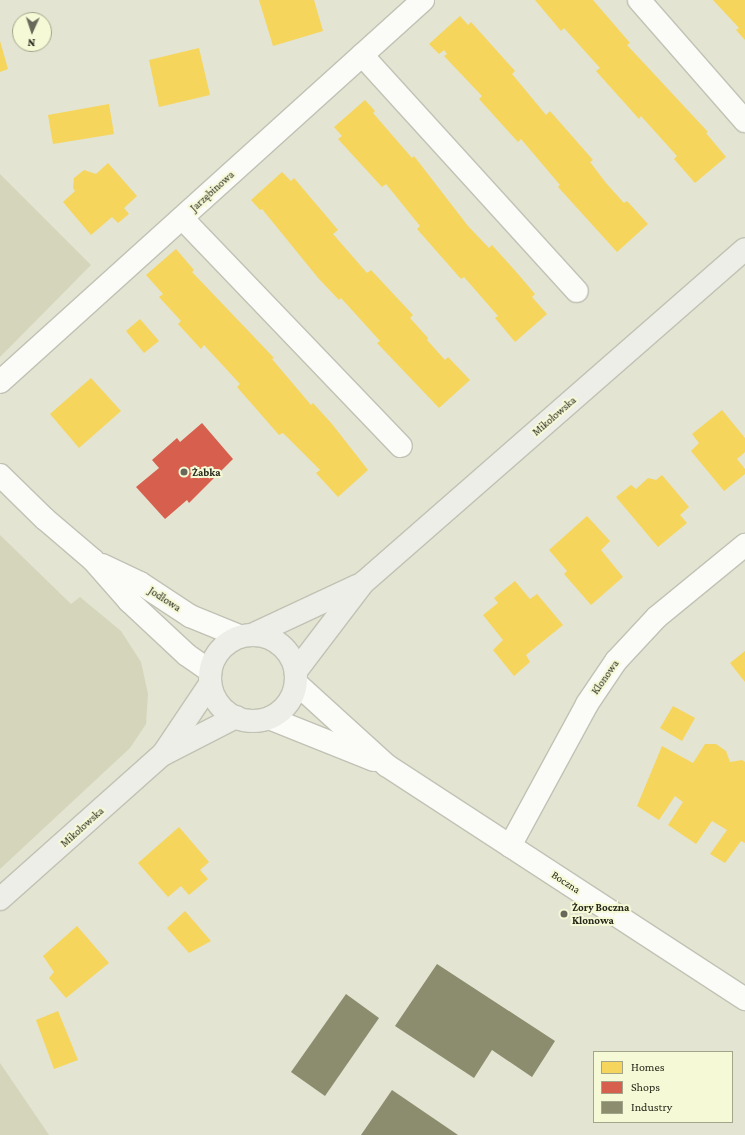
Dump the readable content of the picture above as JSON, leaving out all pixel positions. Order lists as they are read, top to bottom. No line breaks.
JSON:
{"streets":{"street":["Jarzębinowa","Mikołowska","Jodłowa","Klonowa","Boczna"]},"crossings":[["Mikołowska","Jodłowa"],["Mikołowska","Boczna"],["Jodłowa","Boczna"],["Klonowa","Boczna"]],"places":["Żabka","Żory Boczna Klonowa"],"legend":["Homes","Shops","Industry"],"north":"bottom"}
